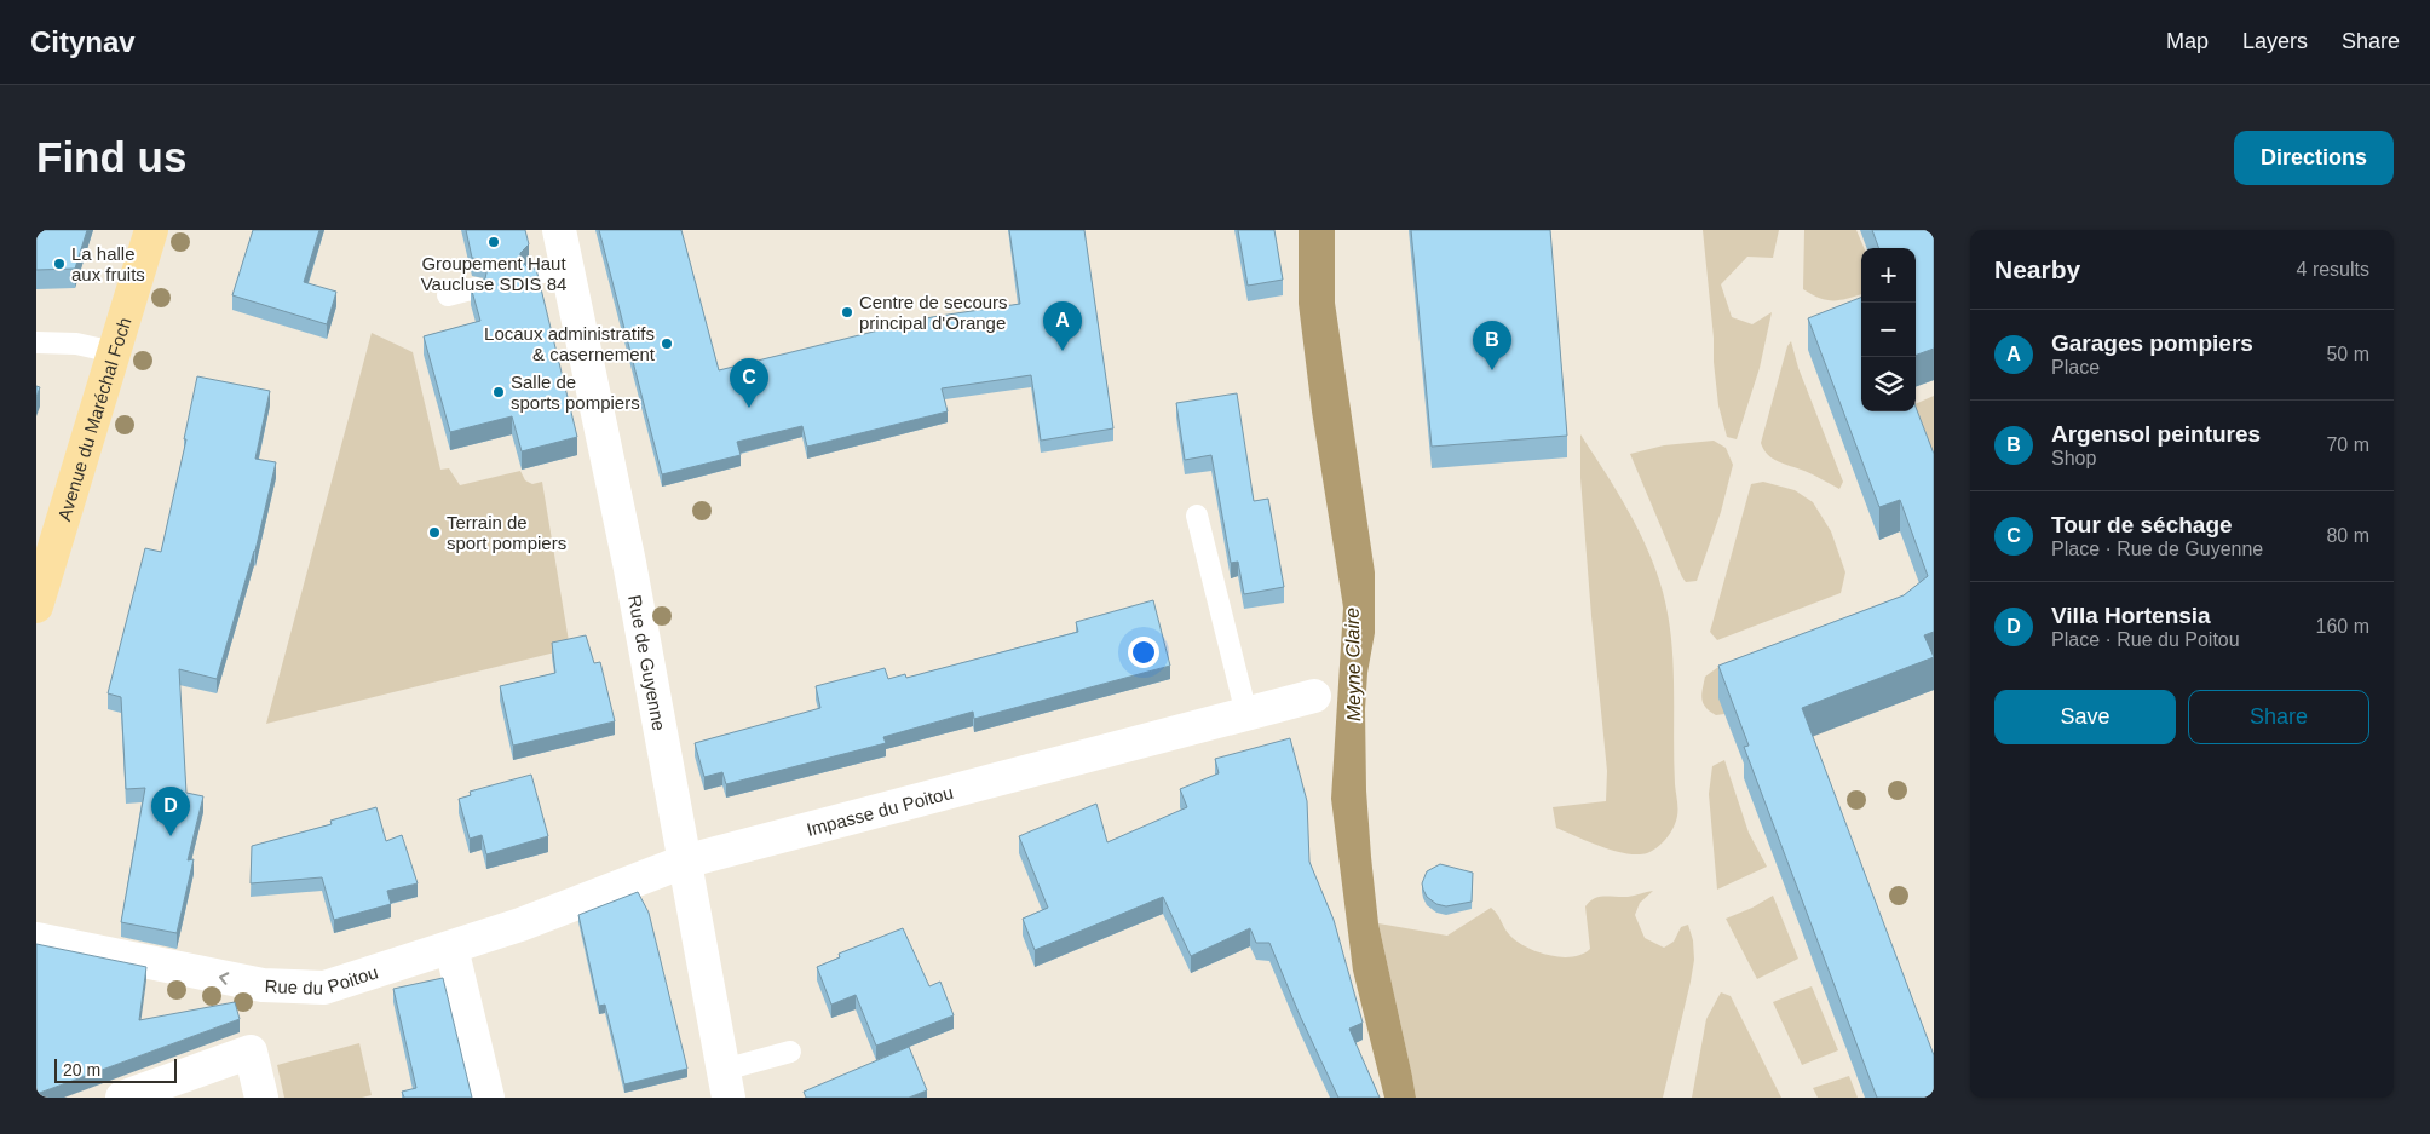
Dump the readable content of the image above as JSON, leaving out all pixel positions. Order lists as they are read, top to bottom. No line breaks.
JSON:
{"streets":{"main road":["Avenue du Maréchal Foch"],"street":["Rue de Guyenne","Impasse du Poitou","Rue du Poitou"]},"crossings":[["Rue de Guyenne","Impasse du Poitou"],["Impasse du Poitou","Rue du Poitou"]],"one_way":["Rue du Poitou"],"water":["Meyne Claire"],"places":["Groupement Haut Vaucluse SDIS 84","La halle aux fruits","Centre de secours principal d'Orange","Locaux administratifs & casernement","Salle de sports pompiers","Terrain de sport pompiers"],"scale_bar":"20 m","page":{"header":"Citynav","nav":["Map","Layers","Share"],"buttons":["Directions",["Save","Share"]],"title":"Find us","heading":["Nearby","4 results"],"map_buttons":["+","−"],"pins":["A","B","C","D"],"list":[{"mark":"A","name":"Garages pompiers","note":"Place","value":"50 m"},{"mark":"B","name":"Argensol peintures","note":"Shop","value":"70 m"},{"mark":"C","name":"Tour de séchage","note":"Place · Rue de Guyenne","value":"80 m"},{"mark":"D","name":"Villa Hortensia","note":"Place · Rue du Poitou","value":"160 m"}],"scale":"20 m"}}
